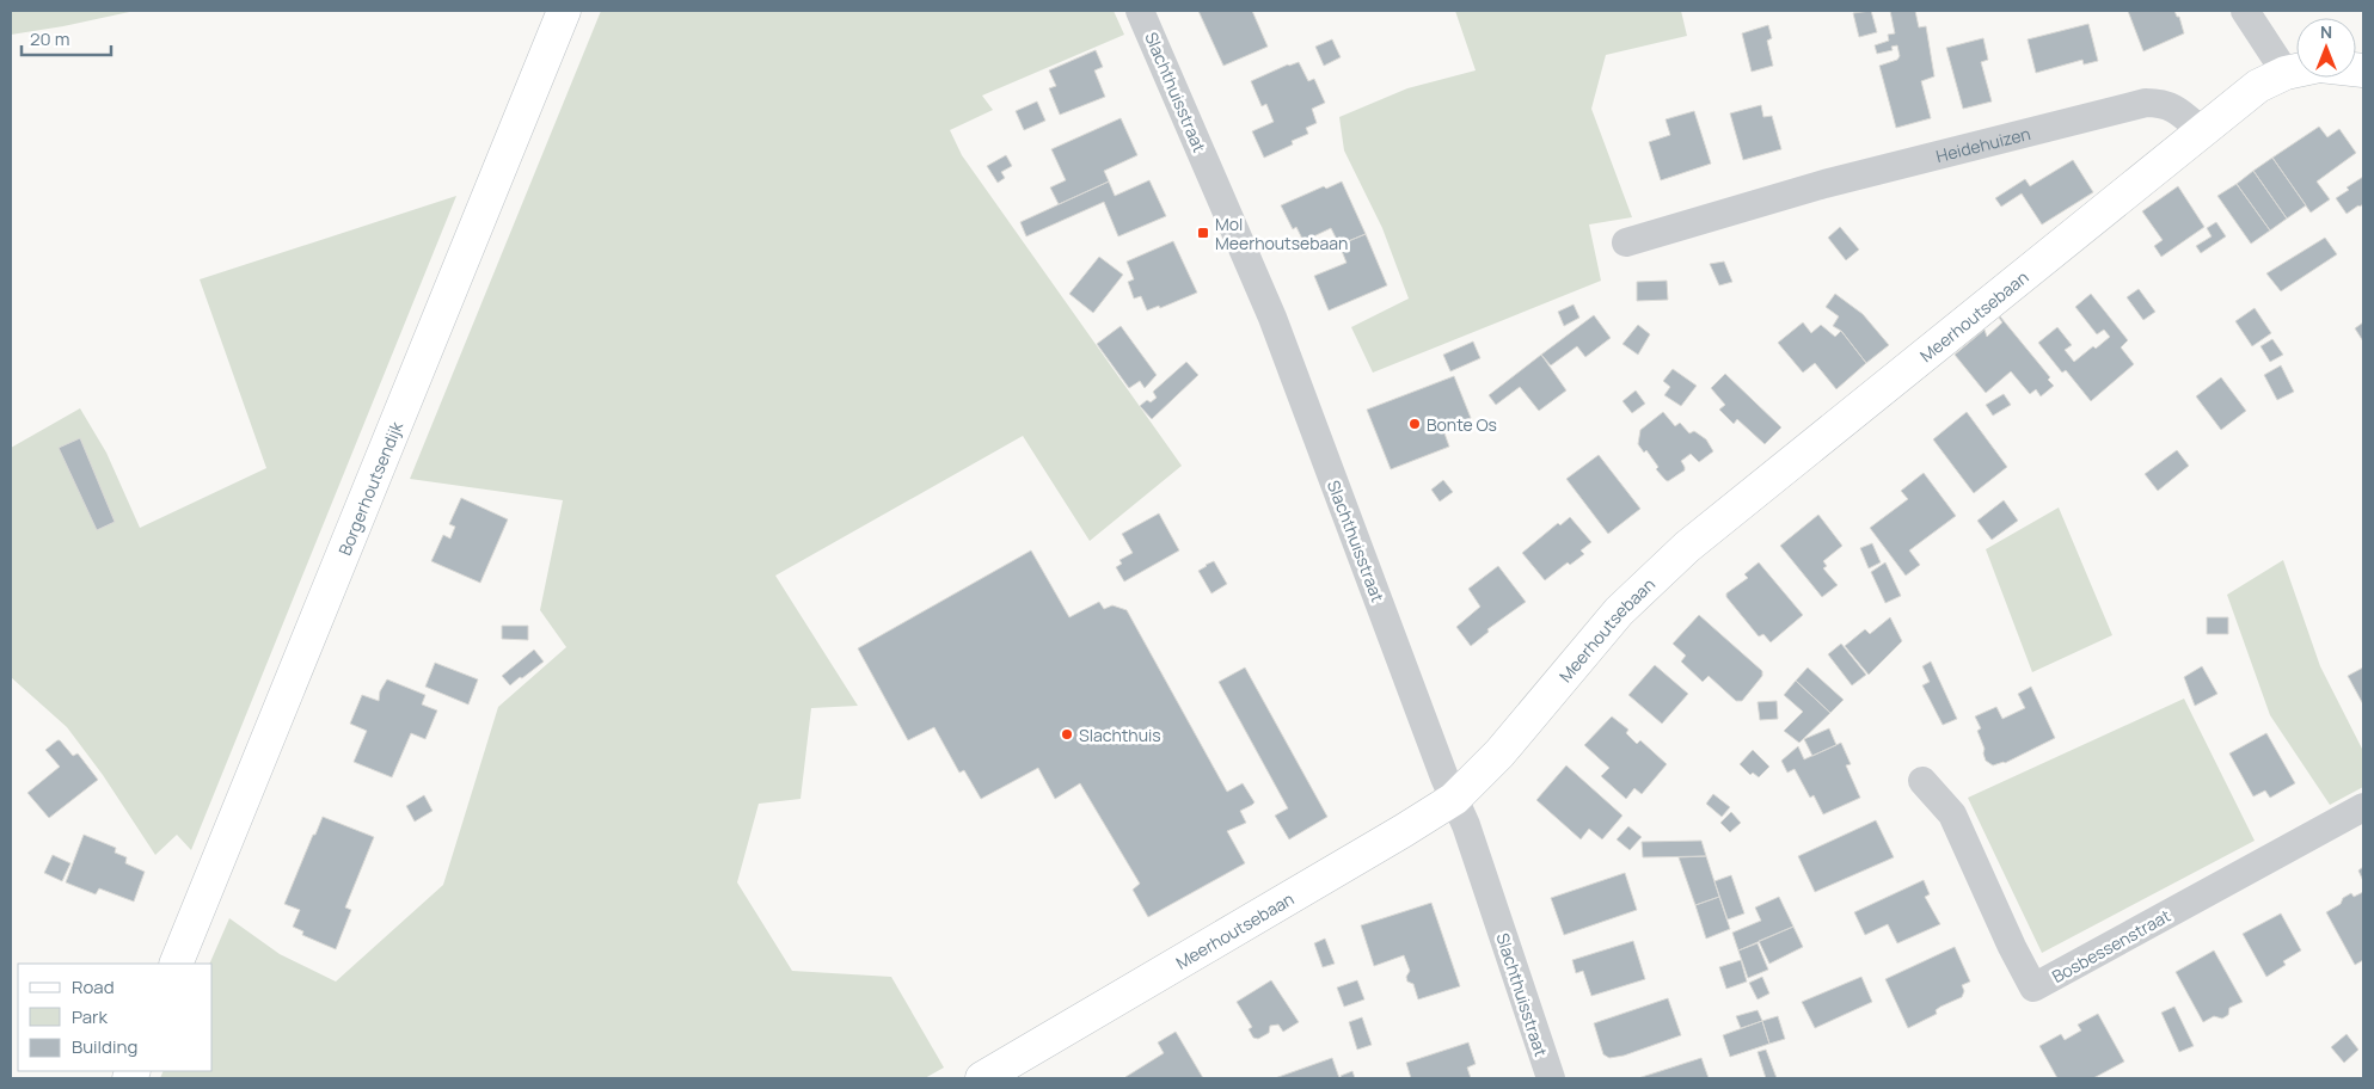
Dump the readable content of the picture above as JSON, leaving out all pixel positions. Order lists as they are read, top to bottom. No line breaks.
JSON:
{"streets":{"street":["Slachthuisstraat","Heidehuizen","Meerhoutsebaan","Borgerhoutsendijk","Bosbessenstraat"]},"crossings":[["Slachthuisstraat","Meerhoutsebaan"],["Heidehuizen","Meerhoutsebaan"]],"places":{"transit":["Mol Meerhoutsebaan"],"other":["Bonte Os","Slachthuis"]},"legend":["Road","Park","Building"],"scale_bar":"20 m","north":"top"}
